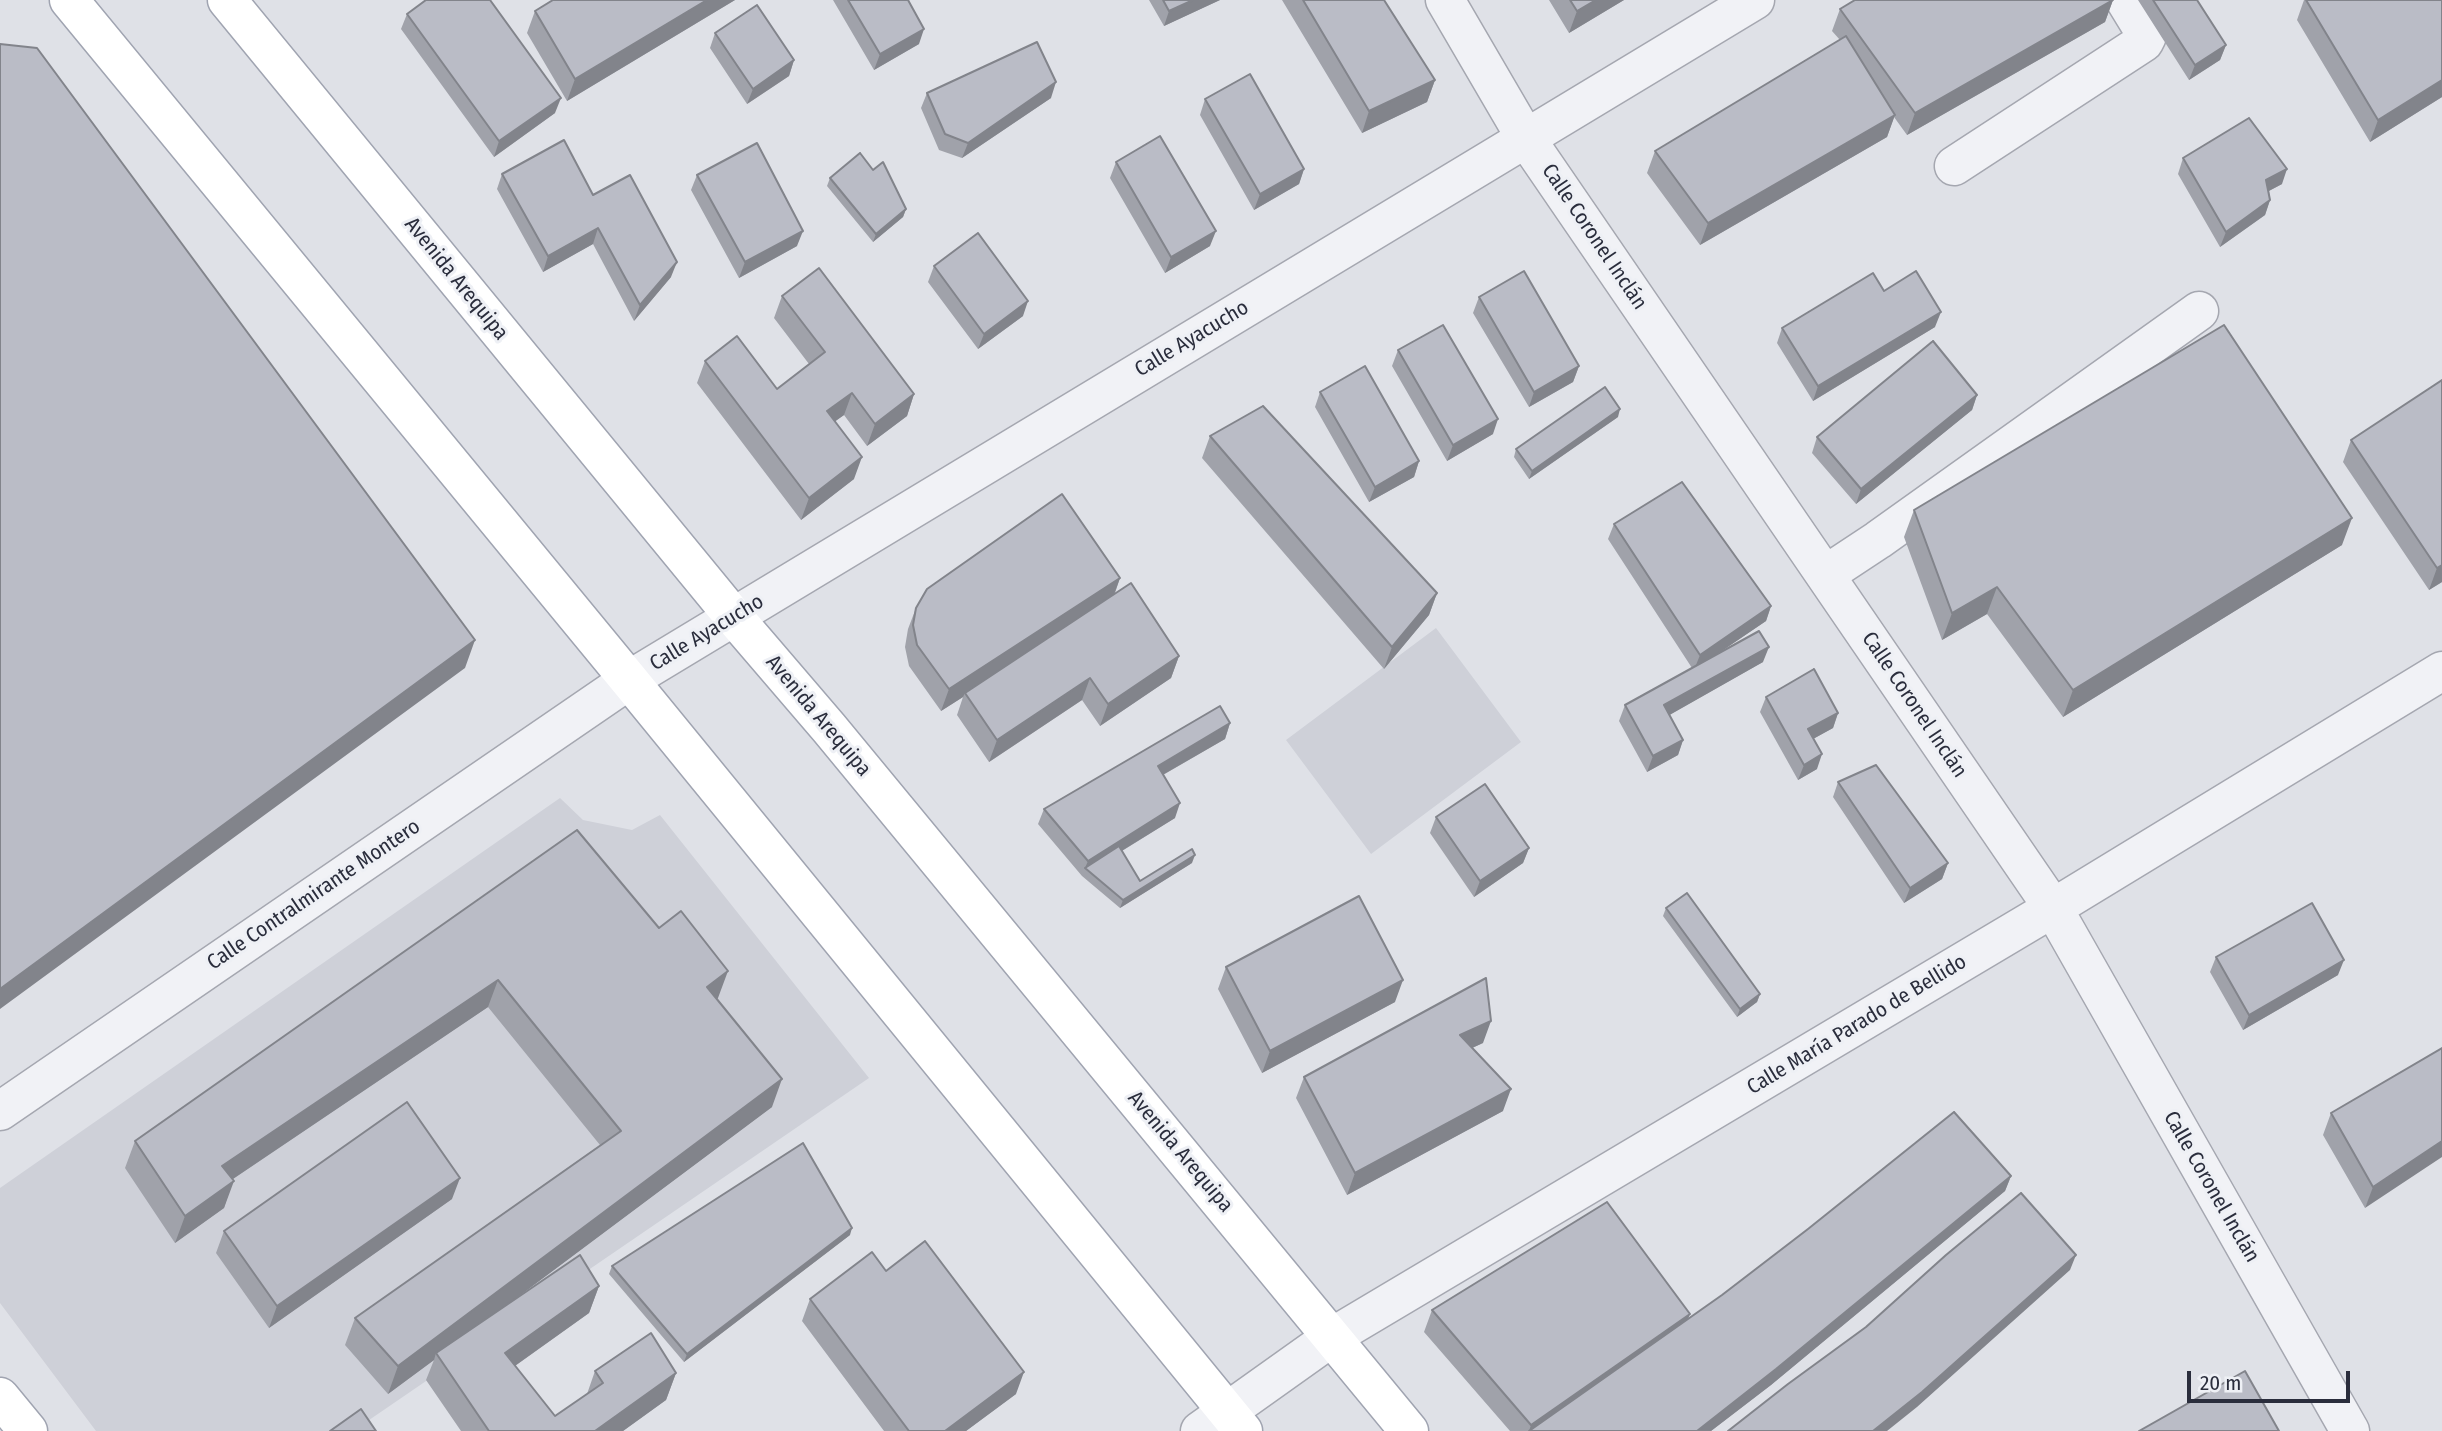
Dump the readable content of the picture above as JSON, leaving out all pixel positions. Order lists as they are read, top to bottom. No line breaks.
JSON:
{"streets":{"main road":["Avenida Arequipa"],"street":["Calle Coronel Inclán","Calle Ayacucho","Calle Contralmirante Montero","Calle María Parado de Bellido"]},"crossings":[["Calle Coronel Inclán","Calle Ayacucho"],["Calle Coronel Inclán","Calle María Parado de Bellido"],["Avenida Arequipa","Calle Ayacucho"],["Avenida Arequipa","Calle María Parado de Bellido"],["Calle Ayacucho","Calle Contralmirante Montero"]],"scale_bar":"20 m"}
